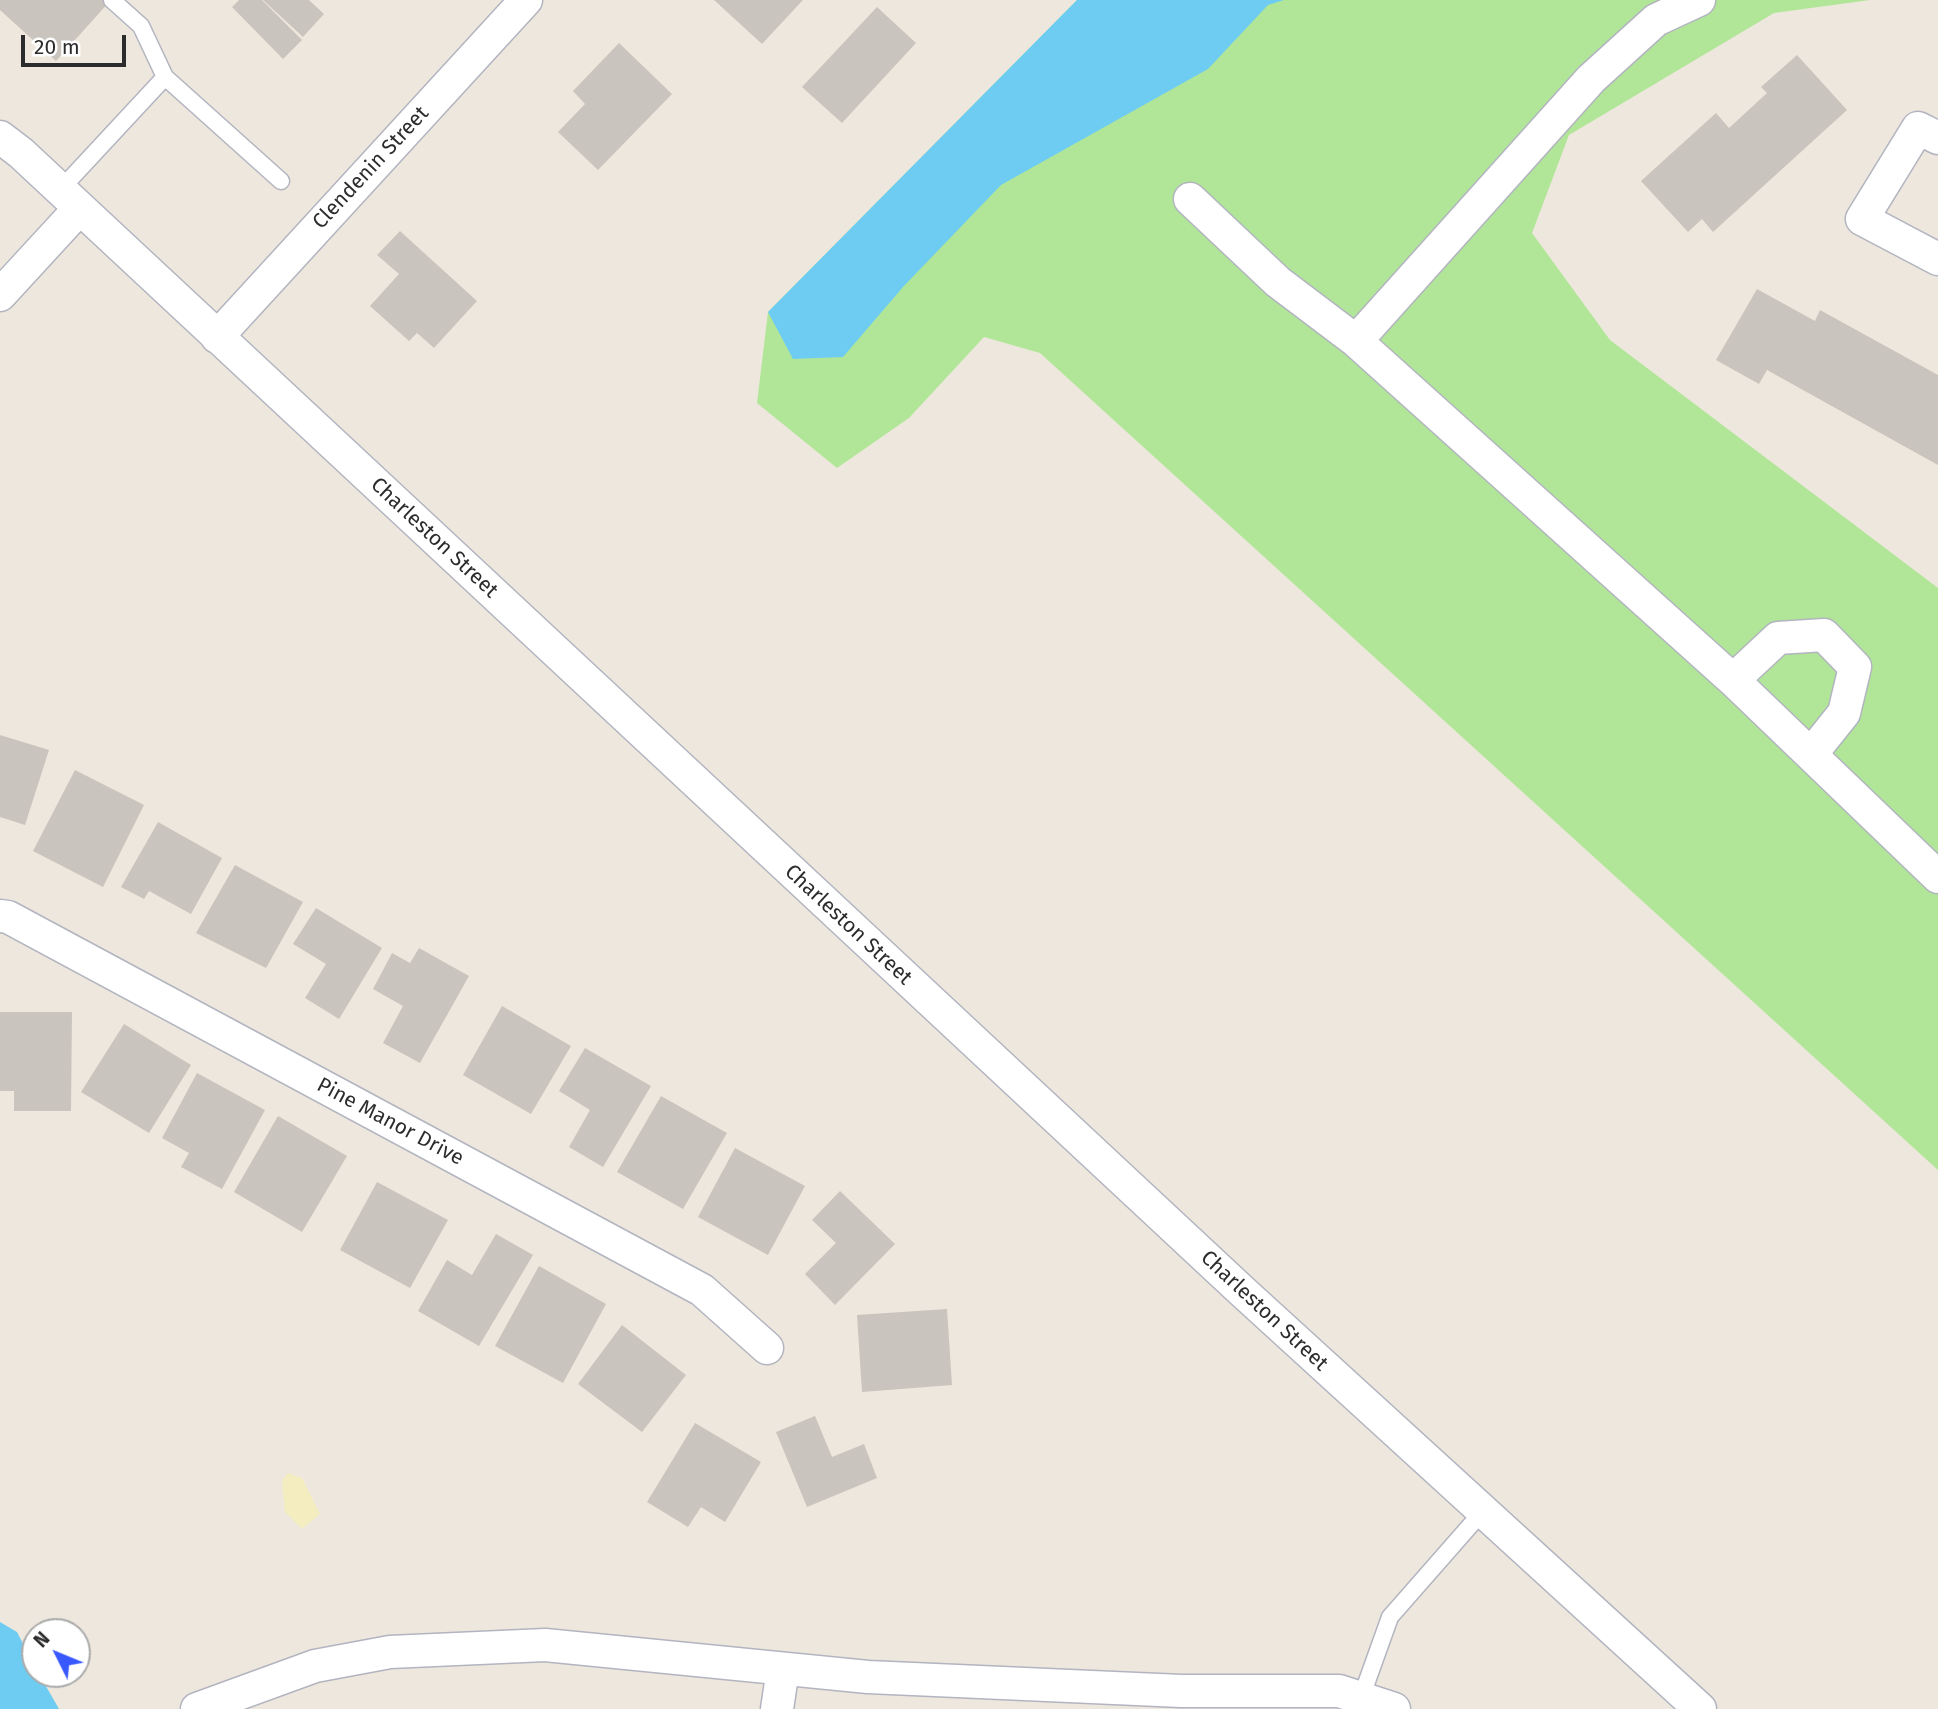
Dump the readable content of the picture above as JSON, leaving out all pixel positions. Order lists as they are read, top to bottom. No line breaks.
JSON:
{"streets":{"street":["Clendenin Street","Charleston Street","Pine Manor Drive"]},"crossings":[["Clendenin Street","Charleston Street"]],"scale_bar":"20 m","north":"top left"}
